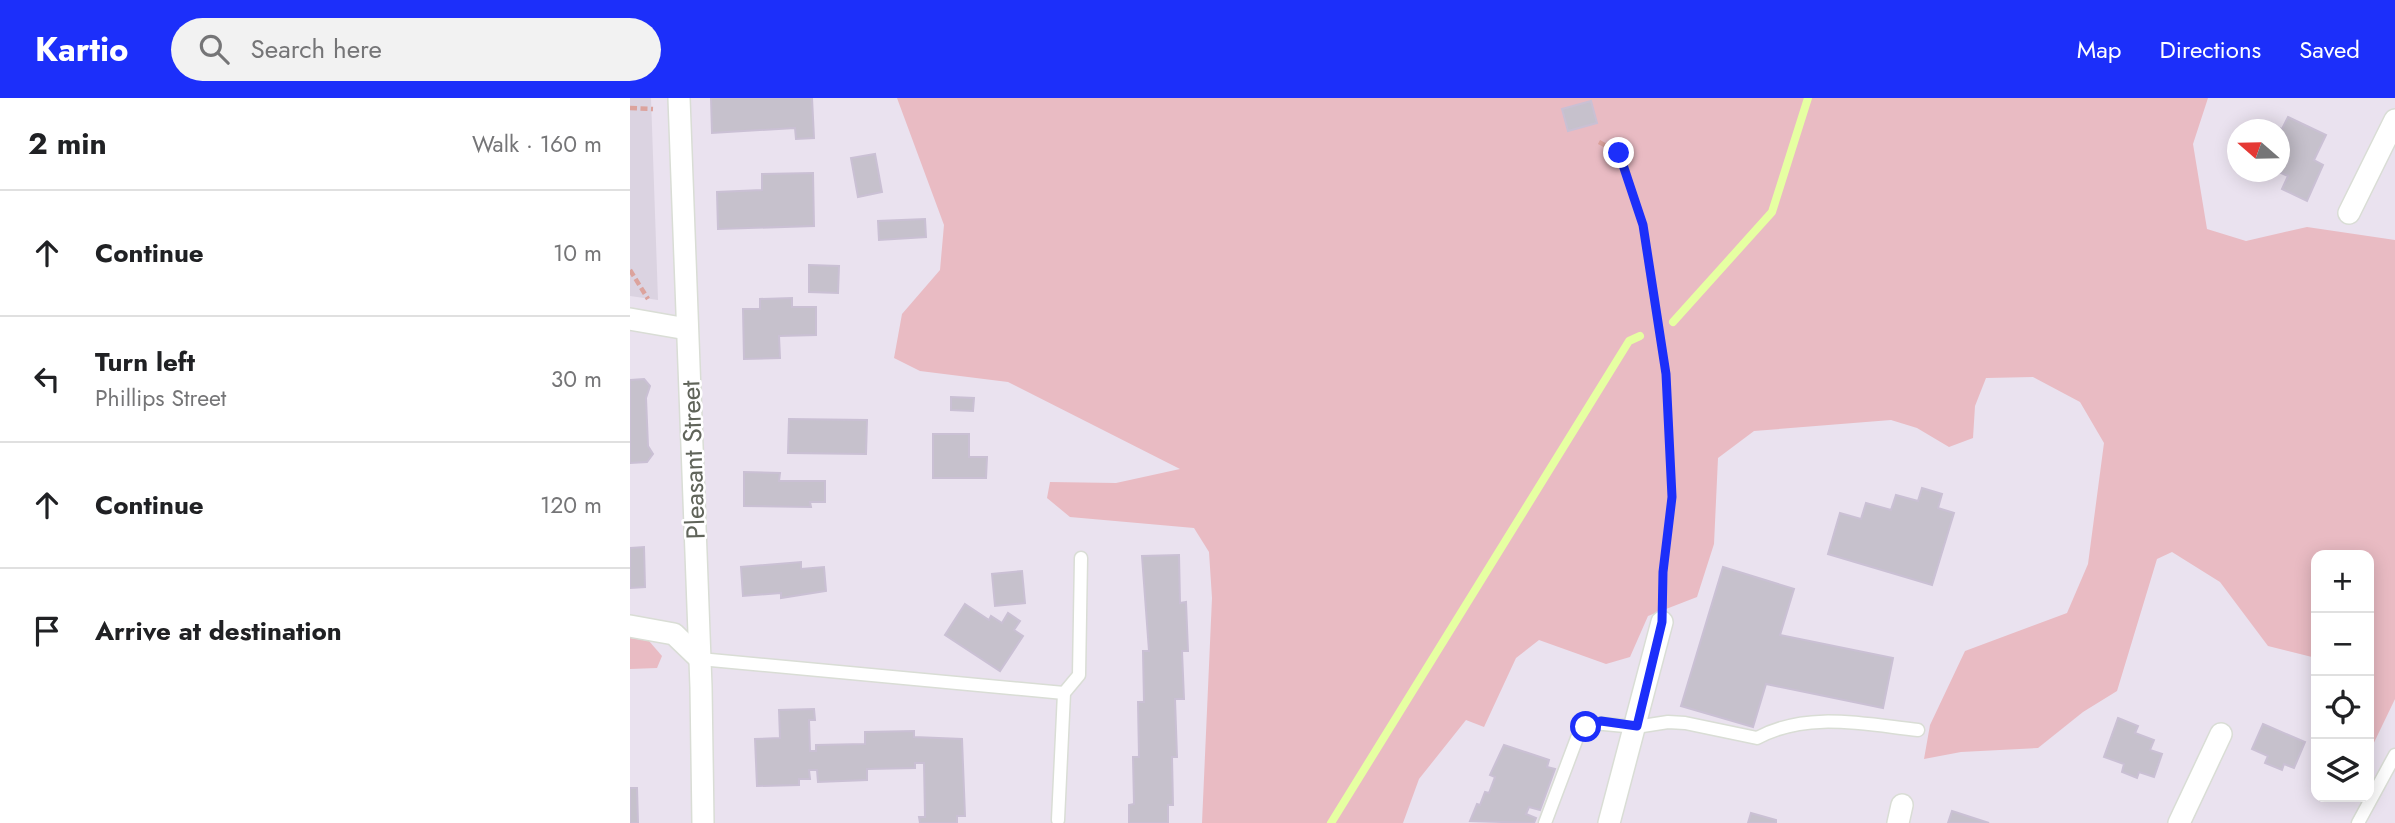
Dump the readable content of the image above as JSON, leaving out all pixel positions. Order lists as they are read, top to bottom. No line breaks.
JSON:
{"streets":{"street":["Pleasant Street"]},"north":"left","page":{"header":"Kartio","search":"Search here","nav":["Map","Directions","Saved"],"heading":["2 min","Walk · 160 m"],"list":[["Continue","10 m"],["Turn left","Phillips Street","30 m"],["Continue","120 m"],"Arrive at destination"],"map_buttons":["+","−"]}}
